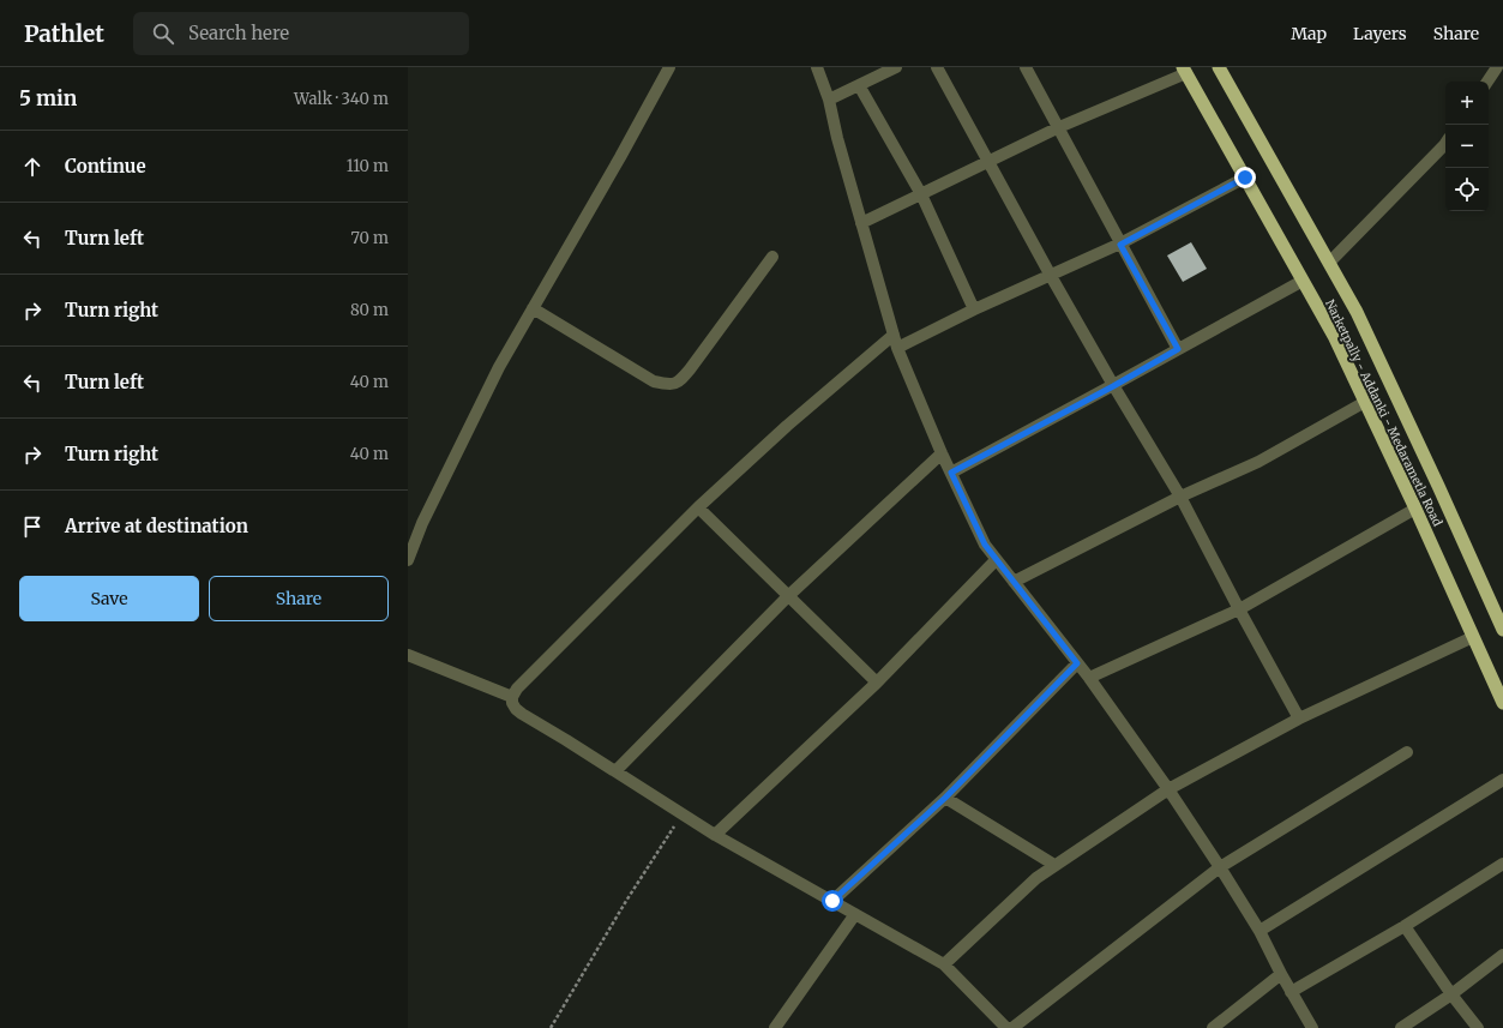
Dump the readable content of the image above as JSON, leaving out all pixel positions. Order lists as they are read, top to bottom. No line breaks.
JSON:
{"streets":{"highway":["Narketpally - Addanki - Medarametla Road"]},"page":{"header":"Pathlet","search":"Search here","nav":["Map","Layers","Share"],"heading":["5 min","Walk · 340 m"],"map_buttons":["+","−"],"list":[["Continue","110 m"],["Turn left","70 m"],["Turn right","80 m"],["Turn left","40 m"],["Turn right","40 m"],"Arrive at destination"],"buttons":["Save","Share"]}}
